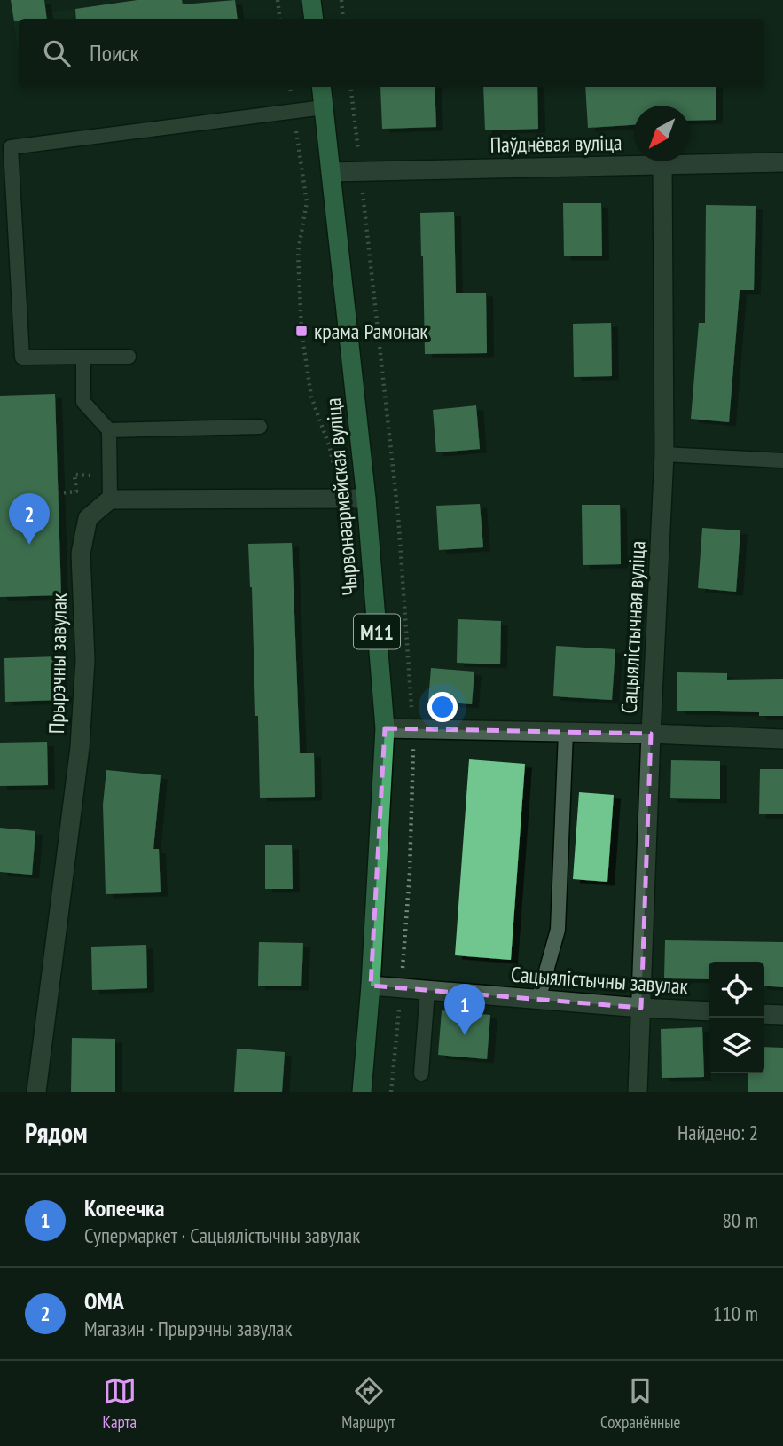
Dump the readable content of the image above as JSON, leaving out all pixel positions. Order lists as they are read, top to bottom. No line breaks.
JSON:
{"streets":{"highway":["Чырвонаармейская вуліца","М11"],"street":["Паўднёвая вуліца","Сацыялістычная вуліца","Прырэчны завулак","Сацыялістычны завулак"]},"crossings":[["Паўднёвая вуліца","Чырвонаармейская вуліца"],["Паўднёвая вуліца","Сацыялістычная вуліца"],["Чырвонаармейская вуліца","Сацыялістычны завулак"],["Сацыялістычная вуліца","Сацыялістычны завулак"]],"places":{"transit":["крама Рамонак"]},"north":"bottom left","page":{"search":"Поиск","pins":["2","1"],"heading":["Рядом","Найдено: 2"],"list":[{"mark":"1","name":"Копеечка","note":"Супермаркет · Сацыялістычны завулак","value":"80 m"},{"mark":"2","name":"ОМА","note":"Магазин · Прырэчны завулак","value":"110 m"}],"nav":["Карта","Маршрут","Сохранённые"]}}
